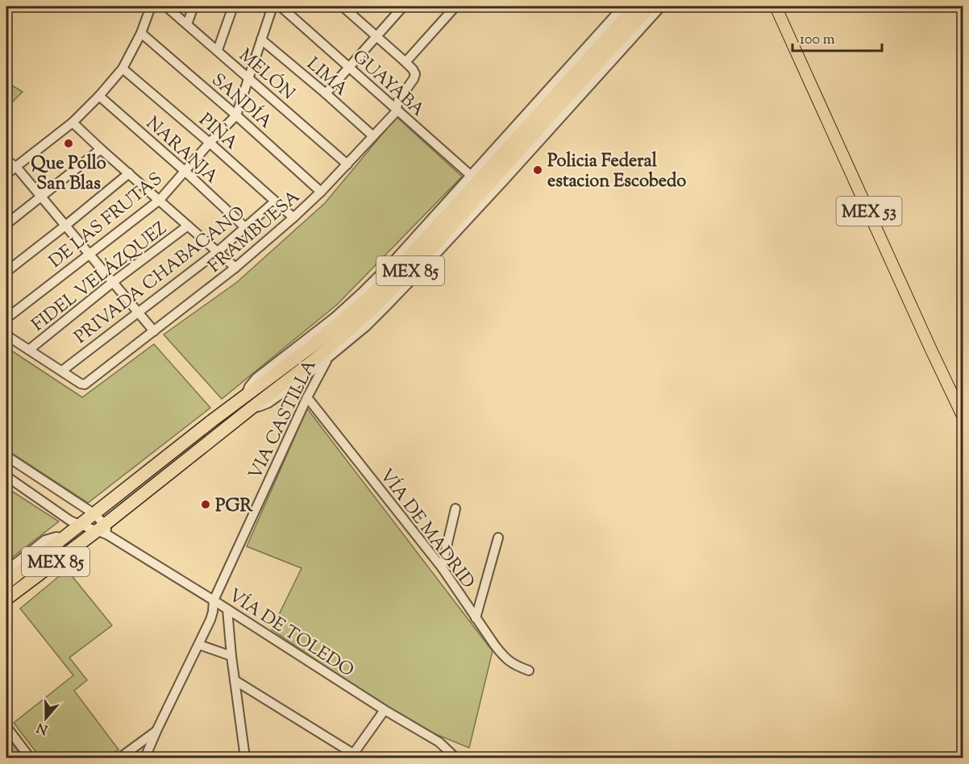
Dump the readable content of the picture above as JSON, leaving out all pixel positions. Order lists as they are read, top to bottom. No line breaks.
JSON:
{"streets":{"highway":["MEX 85"],"main road":["MEX 53"],"street":["MELÓN","LIMA","GUAYABA","SANDÍA","PIÑA","NARANJA","DE LAS FRUTAS","FRAMBUESA","PRIVADA CHABACANO","FIDEL VELÁZQUEZ","VIA CASTILLA","VÍA DE MADRID","VÍA DE TOLEDO"]},"crossings":[["MELÓN","DE LAS FRUTAS"],["MELÓN","FRAMBUESA"],["LIMA","DE LAS FRUTAS"],["LIMA","FRAMBUESA"],["GUAYABA","FRAMBUESA"],["GUAYABA","MEX 85"],["SANDÍA","DE LAS FRUTAS"],["SANDÍA","FRAMBUESA"],["PIÑA","DE LAS FRUTAS"],["PIÑA","FRAMBUESA"],["PIÑA","PRIVADA CHABACANO"],["NARANJA","DE LAS FRUTAS"],["NARANJA","PRIVADA CHABACANO"],["FRAMBUESA","PRIVADA CHABACANO"],["MEX 85","VÍA DE TOLEDO"],["VIA CASTILLA","VÍA DE MADRID"],["VIA CASTILLA","VÍA DE TOLEDO"]],"places":["Que Pollo San Blas","Policia Federal estacion Escobedo","PGR"],"scale_bar":"100 m","north":"bottom"}
